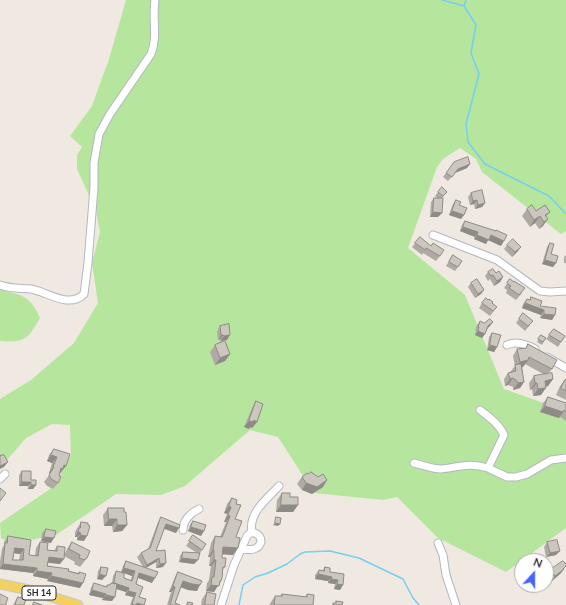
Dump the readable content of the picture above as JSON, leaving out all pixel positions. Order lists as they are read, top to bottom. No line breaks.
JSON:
{"streets":{"main road":["SH 14"]},"north":"top"}
